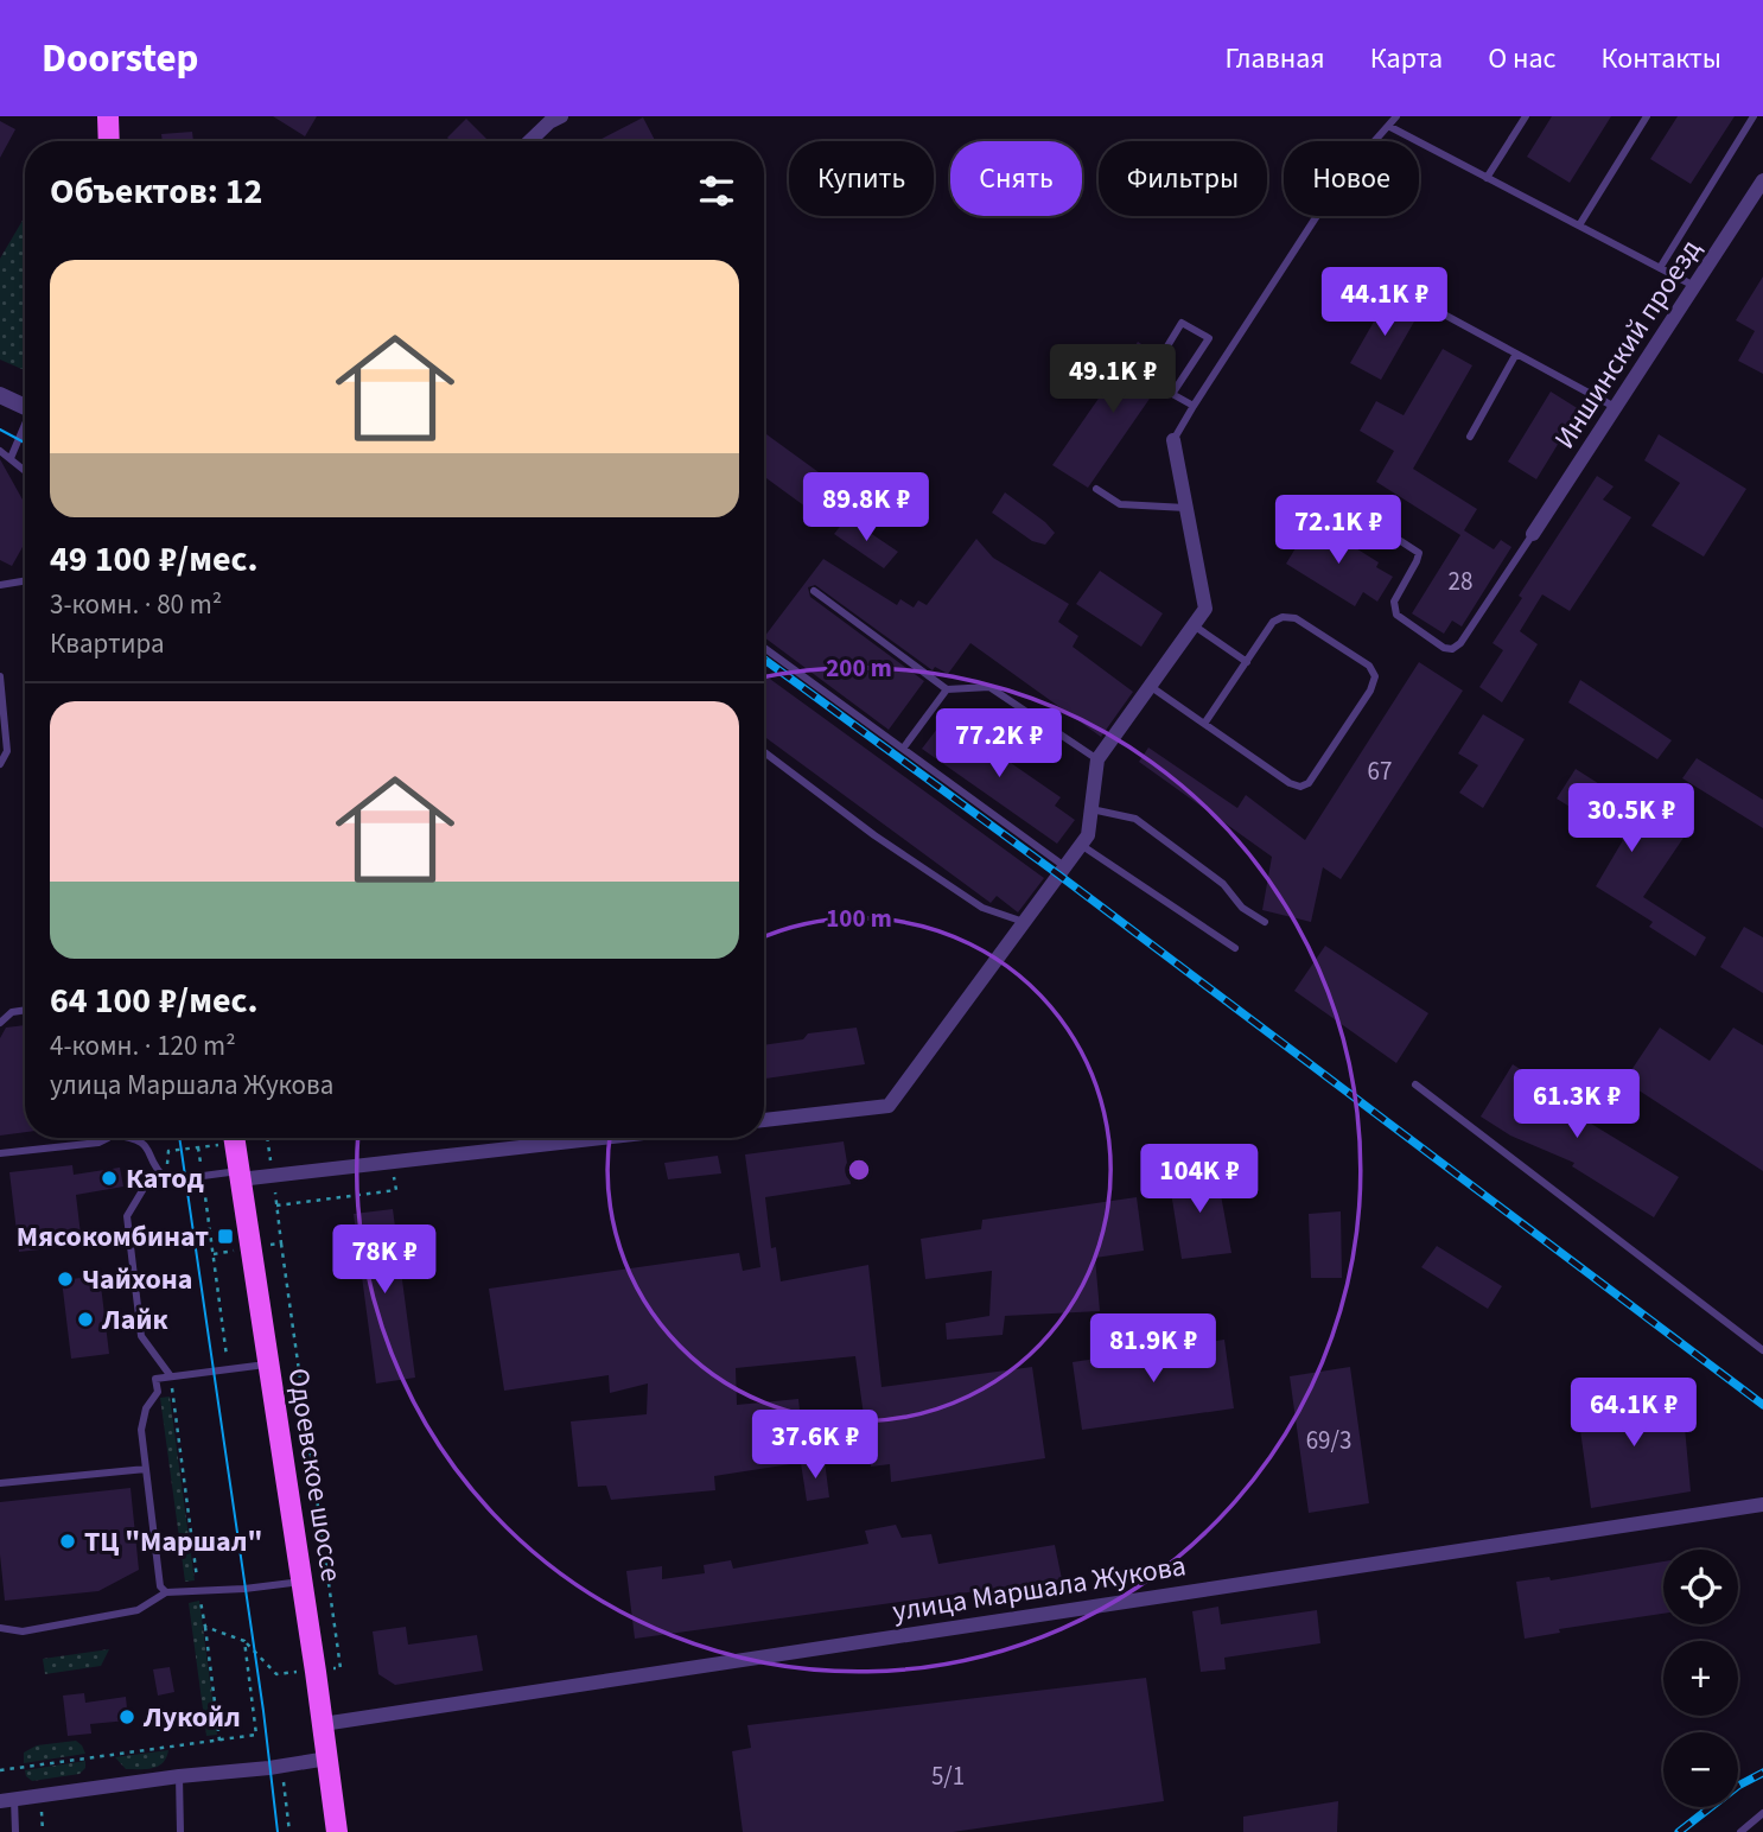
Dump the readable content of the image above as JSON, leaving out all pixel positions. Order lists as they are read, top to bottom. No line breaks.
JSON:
{"streets":{"main road":["Одоевское шоссе"],"street":["Иншинский проезд","улица Маршала Жукова"]},"crossings":[["Одоевское шоссе","улица Маршала Жукова"]],"places":{"other":["Катод","Чайхона","Лайк","ТЦ \"Маршал\"","Лукойл"],"transit":["Мясокомбинат"]},"house_numbers":["28","67","69/3","5/1"],"page":{"header":"Doorstep","nav":["Главная","Карта","О нас","Контакты"],"chip":["Купить","Снять","Фильтры","Новое"],"heading":"Объектов: 12","list":[{"name":"49 100 ₽/мес.","note":"3-комн. · 80 m² · Квартира"},{"name":"64 100 ₽/мес.","note":"4-комн. · 120 m² · улица Маршала Жукова"}],"price":["44.1K ₽","49.1K ₽","89.8K ₽","72.1K ₽","77.2K ₽","30.5K ₽","61.3K ₽","104K ₽","78K ₽","81.9K ₽","64.1K ₽","37.6K ₽"],"map_buttons":["+","−"]},"rings":["200 m","100 m"]}
